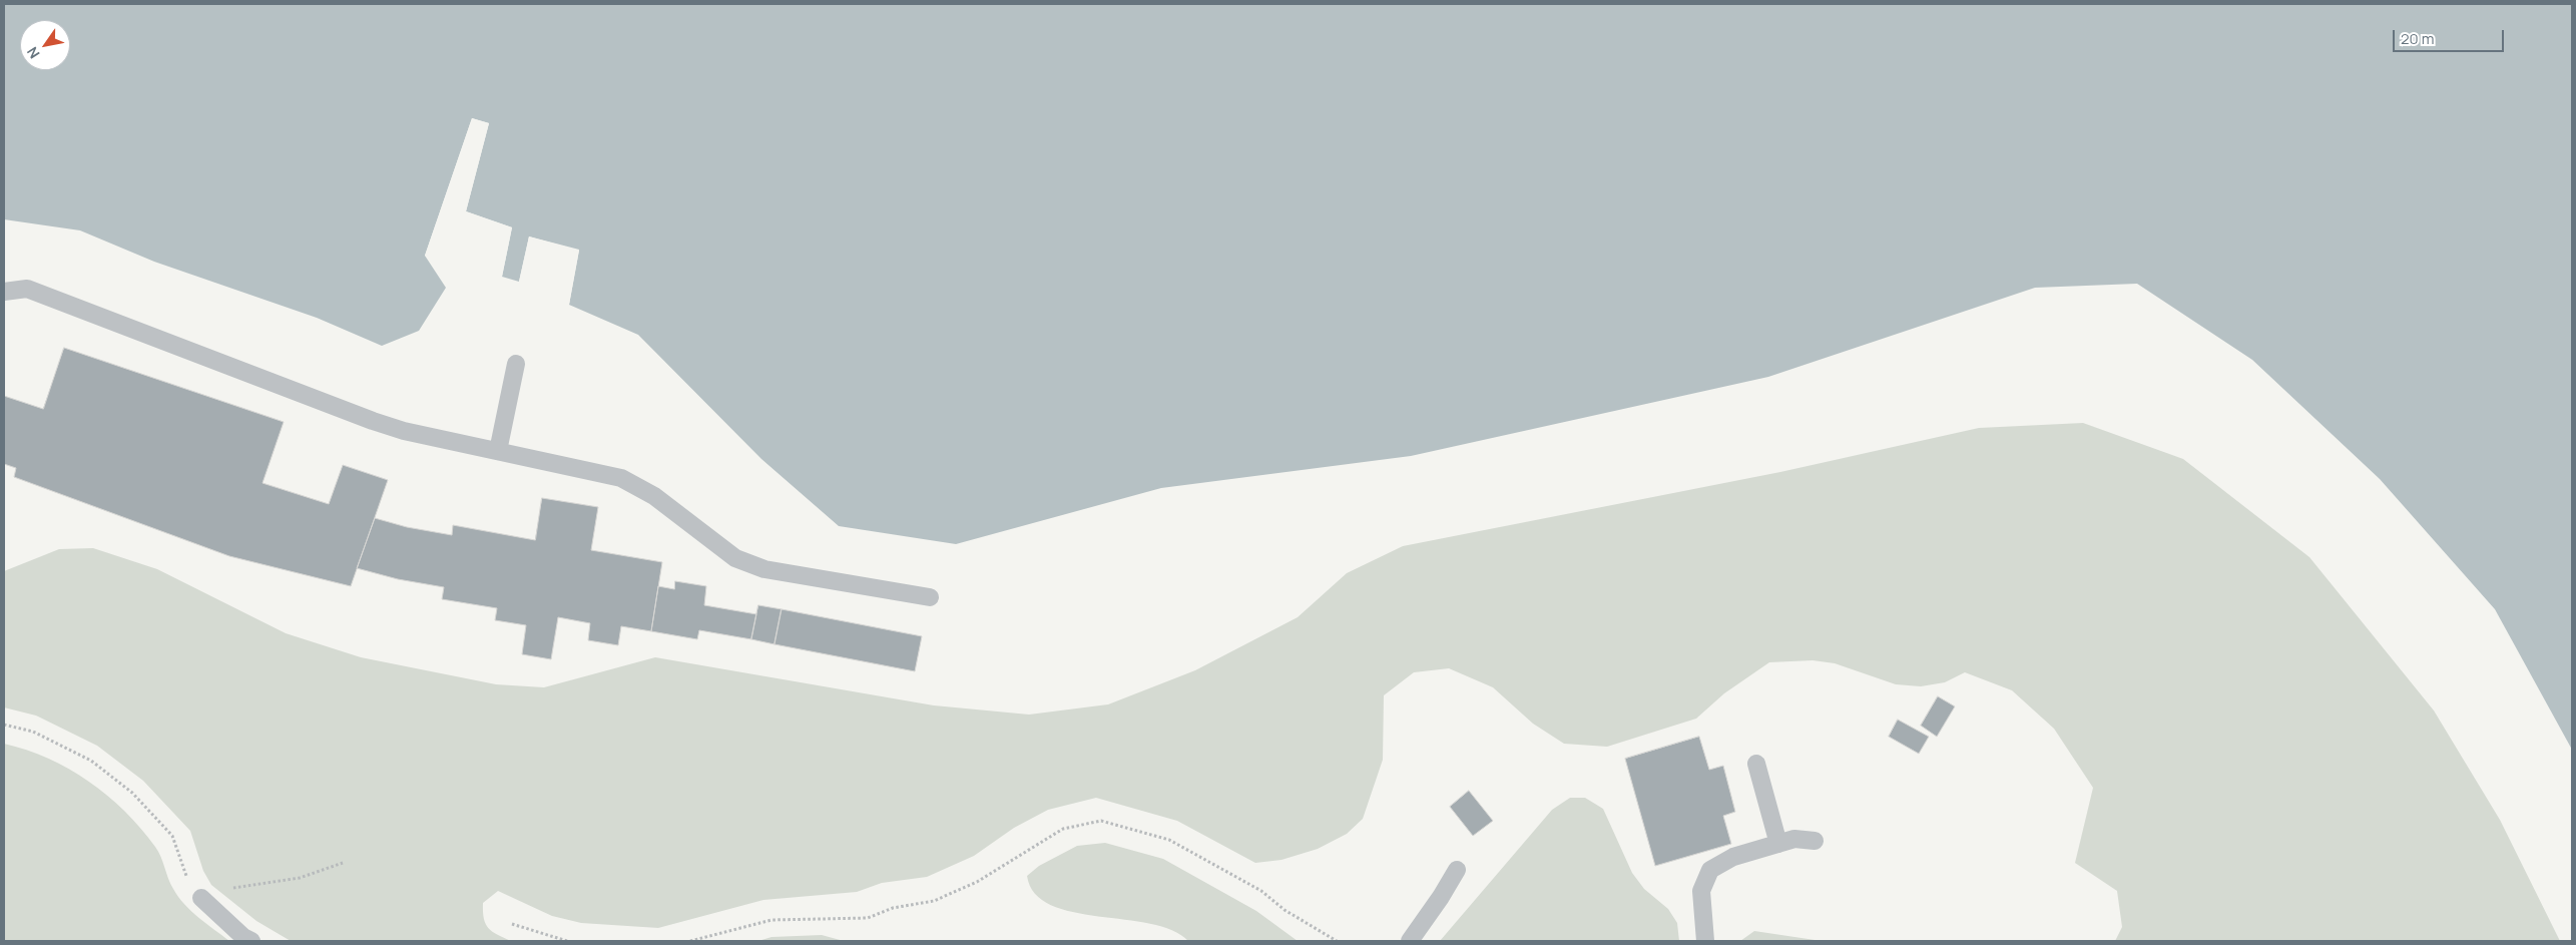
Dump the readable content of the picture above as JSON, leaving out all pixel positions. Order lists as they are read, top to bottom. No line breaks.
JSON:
{"scale_bar":"20 m","north":"bottom left"}
